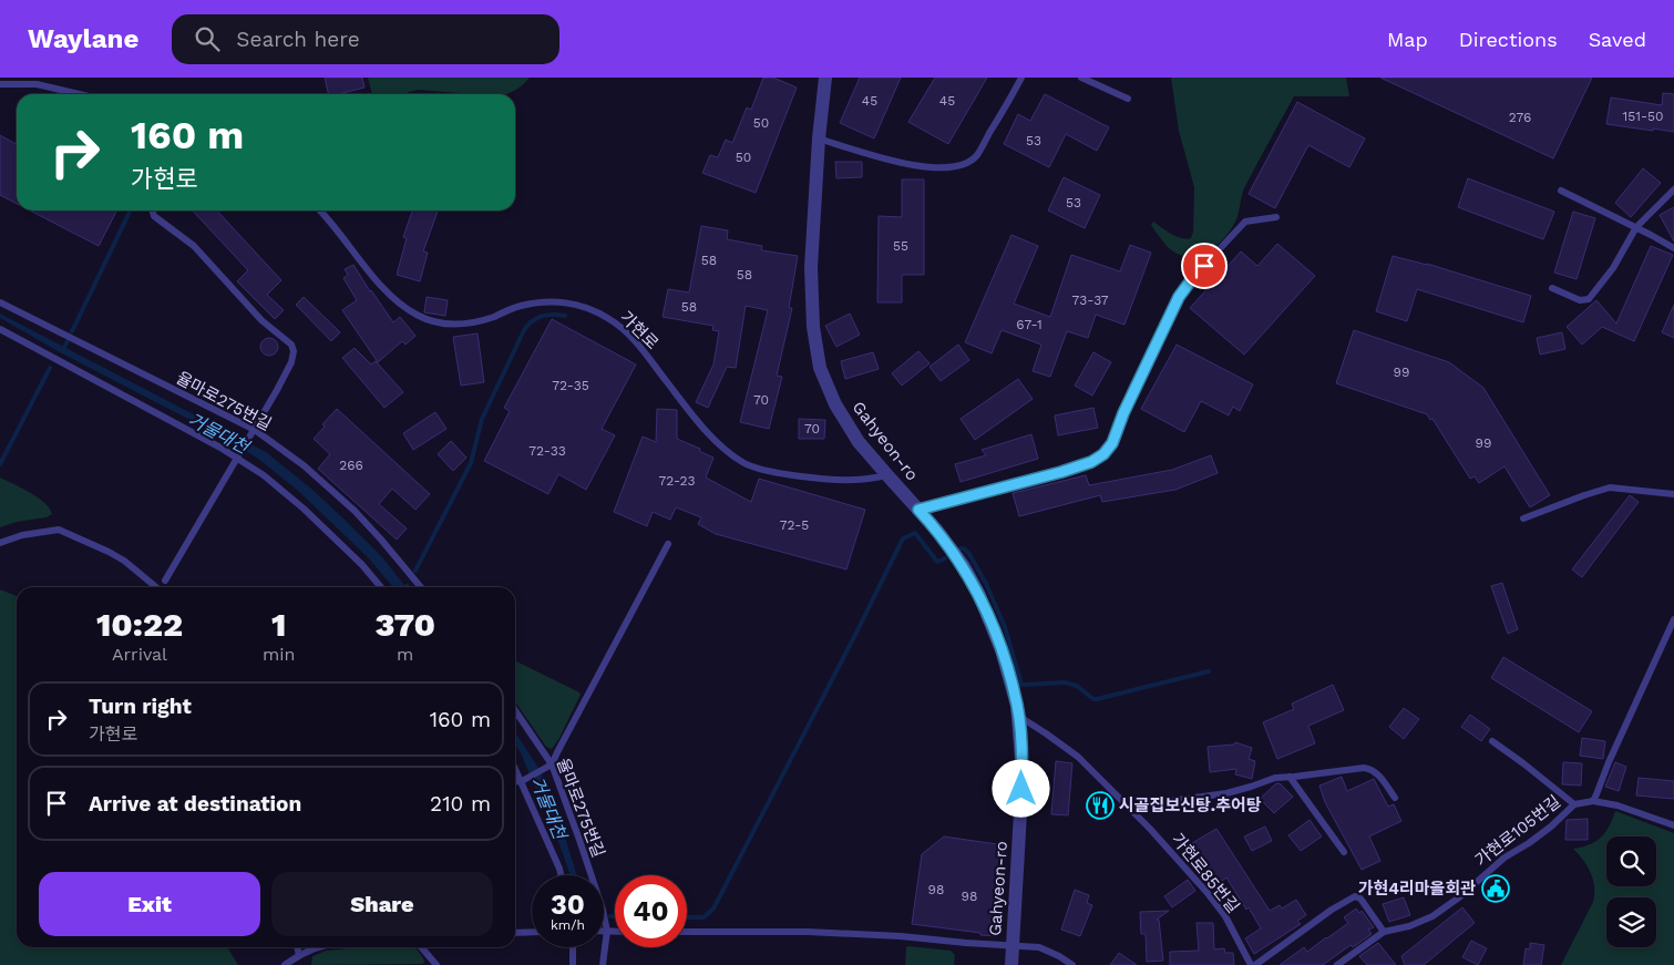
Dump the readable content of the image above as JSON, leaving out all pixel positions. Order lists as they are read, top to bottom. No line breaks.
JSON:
{"streets":{"street":["Gahyeon-ro"],"lane":["가현로","율마로275번길","가현로105번길","가현로85번길"]},"crossings":[["가현로","Gahyeon-ro"],["Gahyeon-ro","가현로85번길"],["가현로105번길","가현로85번길"]],"water":["거물대천"],"places":{"restaurant":["시골집보신탕.추어탕"],"public building":["가현4리마을회관"]},"house_numbers":["45","45","151-50","276","50","53","50","53","55","58","58","73-37","58","67-1","99","72-35","70","70","99","72-33","266","72-23","72-5","98","98"],"page":{"header":"Waylane","search":"Search here","nav":["Map","Directions","Saved"],"turn":["160 m","가현로"],"eta":["10:22","Arrival","1","min","370","m"],"list":[{"name":"Turn right","note":"가현로","value":"160 m"},{"name":"Arrive at destination","value":"210 m"}],"buttons":["Exit","Share"],"speed":"30 km/h","limit":"40"}}
